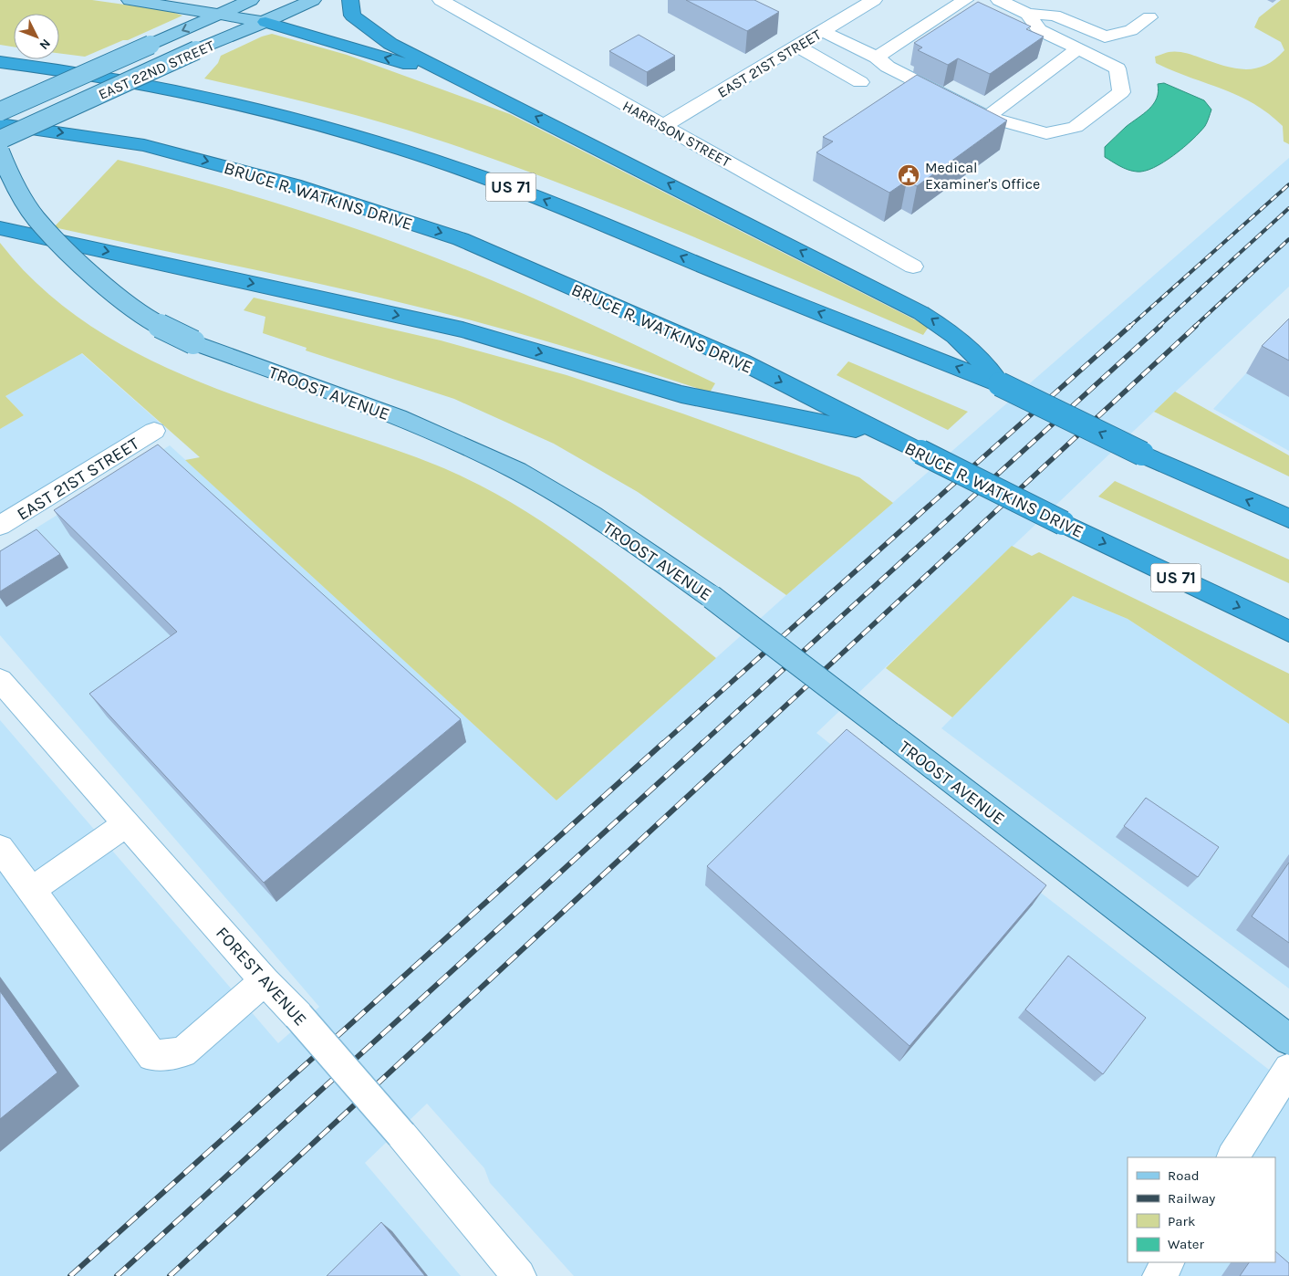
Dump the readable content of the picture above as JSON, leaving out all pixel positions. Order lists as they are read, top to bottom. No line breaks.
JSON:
{"streets":{"highway":["US 71","BRUCE R. WATKINS DRIVE"],"main road":["EAST 22ND STREET","TROOST AVENUE"],"street":["EAST 21ST STREET","HARRISON STREET","FOREST AVENUE"]},"crossings":[["EAST 21ST STREET","HARRISON STREET"]],"places":{"public building":["Medical Examiner's Office"]},"legend":["Road","Railway","Park","Water"],"north":"bottom right"}
